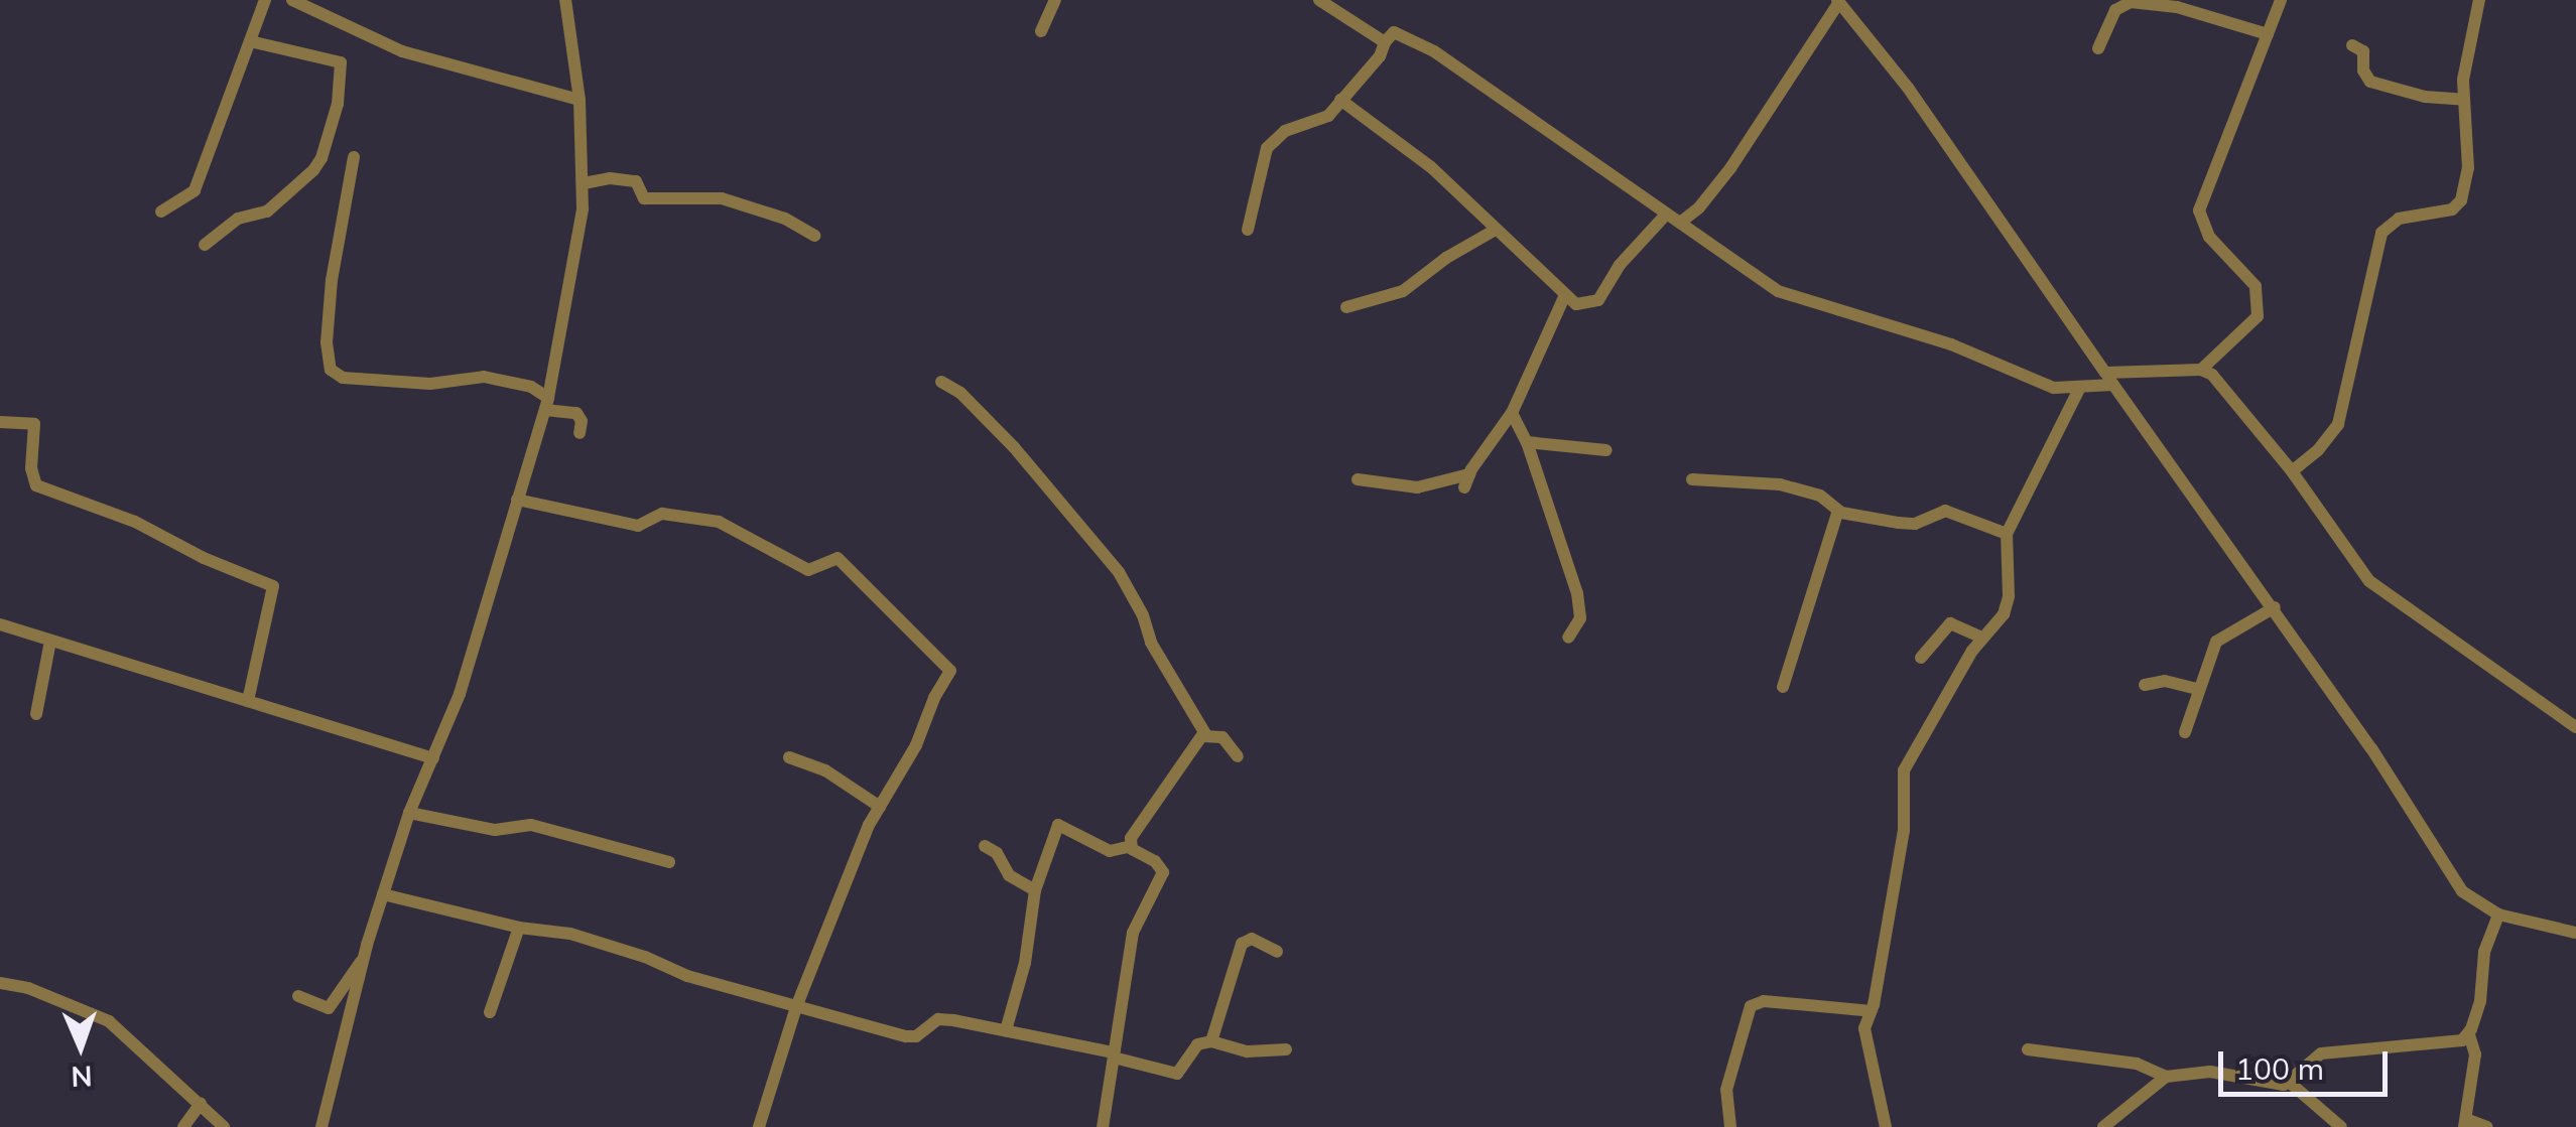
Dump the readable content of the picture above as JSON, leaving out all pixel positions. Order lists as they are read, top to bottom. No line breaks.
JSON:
{"scale_bar":"100 m","north":"bottom"}
